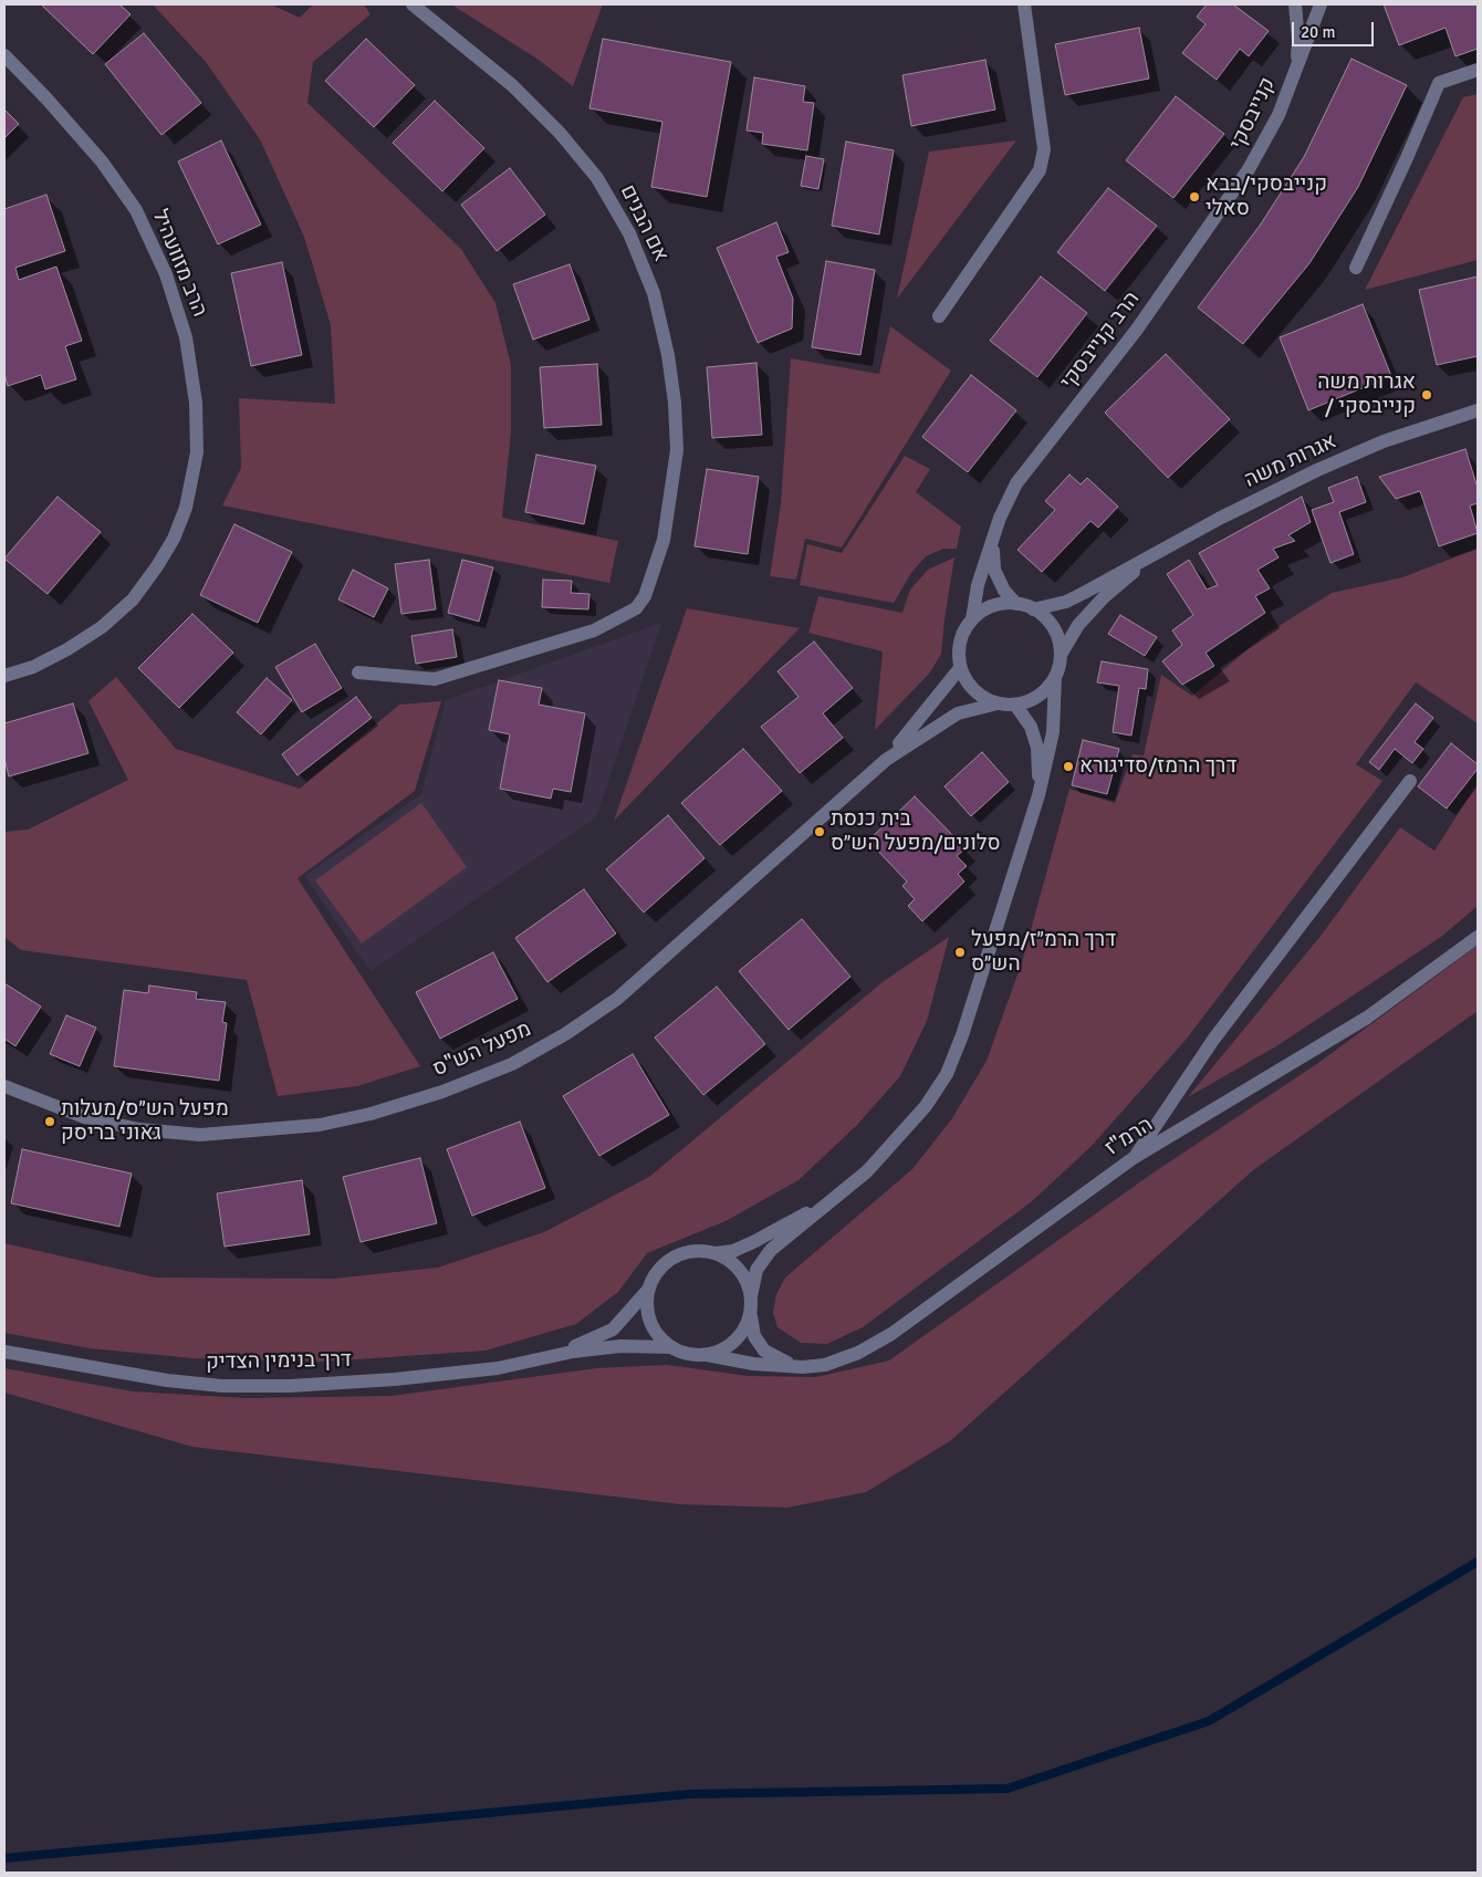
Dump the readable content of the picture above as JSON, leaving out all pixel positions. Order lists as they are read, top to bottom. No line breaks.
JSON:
{"streets":{"street":["קנייבסקי","אם הבנים","הרב מזוועהיל","הרב קנייבסקי","אגרות משה","מפעל הש\"ס","הרמ\"ז","דרך בנימין הצדיק"]},"crossings":[["קנייבסקי","הרב קנייבסקי"],["הרב קנייבסקי","אגרות משה"],["הרב קנייבסקי","מפעל הש\"ס"],["אגרות משה","מפעל הש\"ס"]],"places":["קנייבסקי/בבא סאלי","אגרות משה / קנייבסקי","דרך הרמז/סדיגורא","בית כנסת סלונים/מפעל הש״ס","דרך הרמ״ז/מפעל הש״ס","מפעל הש״ס/מעלות גאוני בריסק"],"scale_bar":"20 m"}
